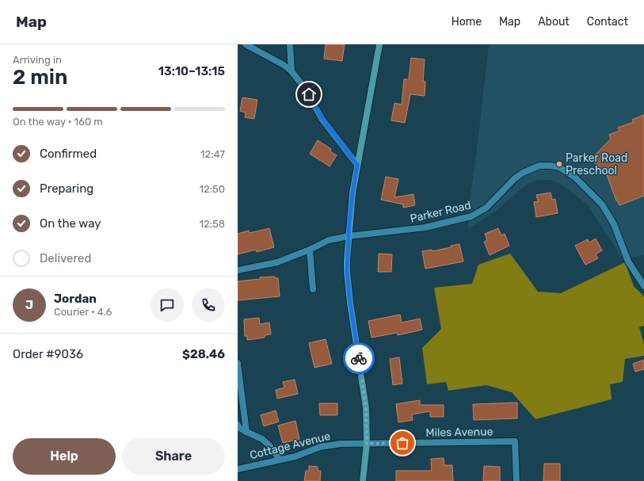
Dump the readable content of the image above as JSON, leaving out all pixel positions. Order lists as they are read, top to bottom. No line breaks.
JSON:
{"streets":{"street":["Parker Road","Miles Avenue","Cottage Avenue"]},"crossings":[["Miles Avenue","Cottage Avenue"]],"places":["Parker Road Preschool"],"page":{"header":"Map","nav":["Home","Map","About","Contact"],"heading":["2 min","Arriving in","13:10–13:15"],"panel":["Jordan","Courier · 4.6","Order #9036","$28.46"],"bar":"On the way · 160 m","list":[["Confirmed","12:47"],["Preparing","12:50"],["On the way","12:58"],"Delivered"],"round":"J","buttons":["Help","Share"]}}
